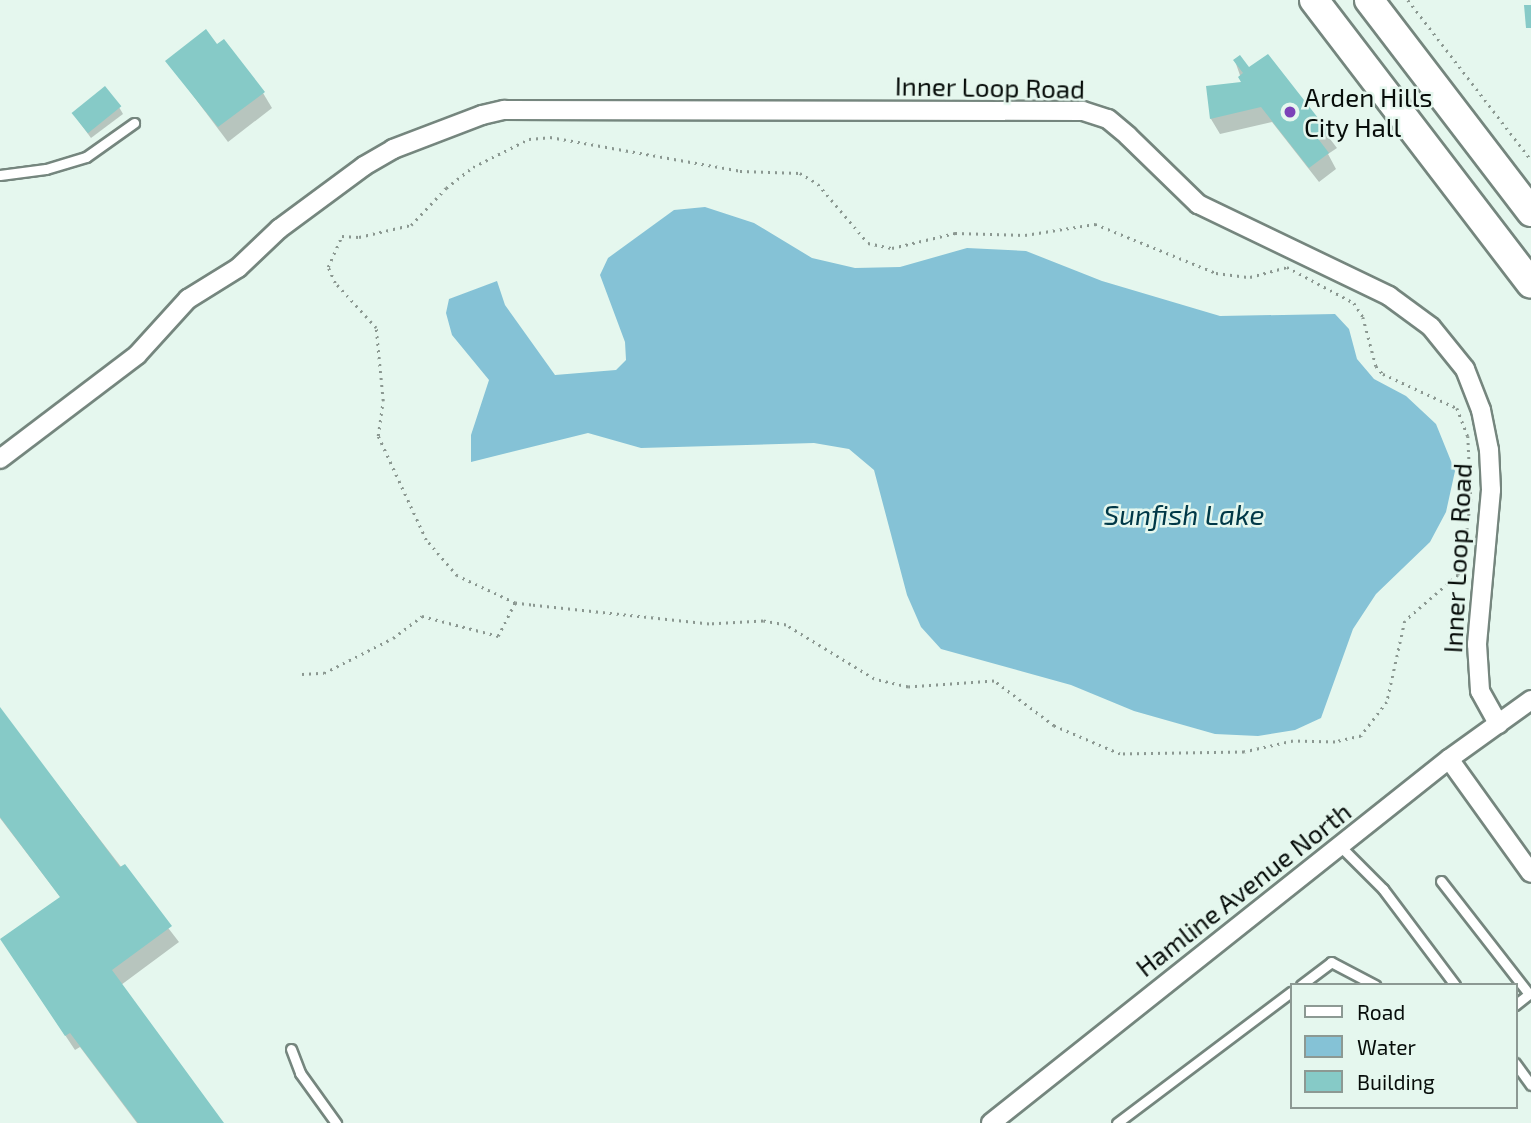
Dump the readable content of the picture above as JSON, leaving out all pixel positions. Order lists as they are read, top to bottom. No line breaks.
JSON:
{"streets":{"street":["Inner Loop Road","Hamline Avenue North"]},"crossings":[["Inner Loop Road","Hamline Avenue North"]],"water":["Sunfish Lake"],"places":["Arden Hills City Hall"],"legend":["Road","Water","Building"]}
